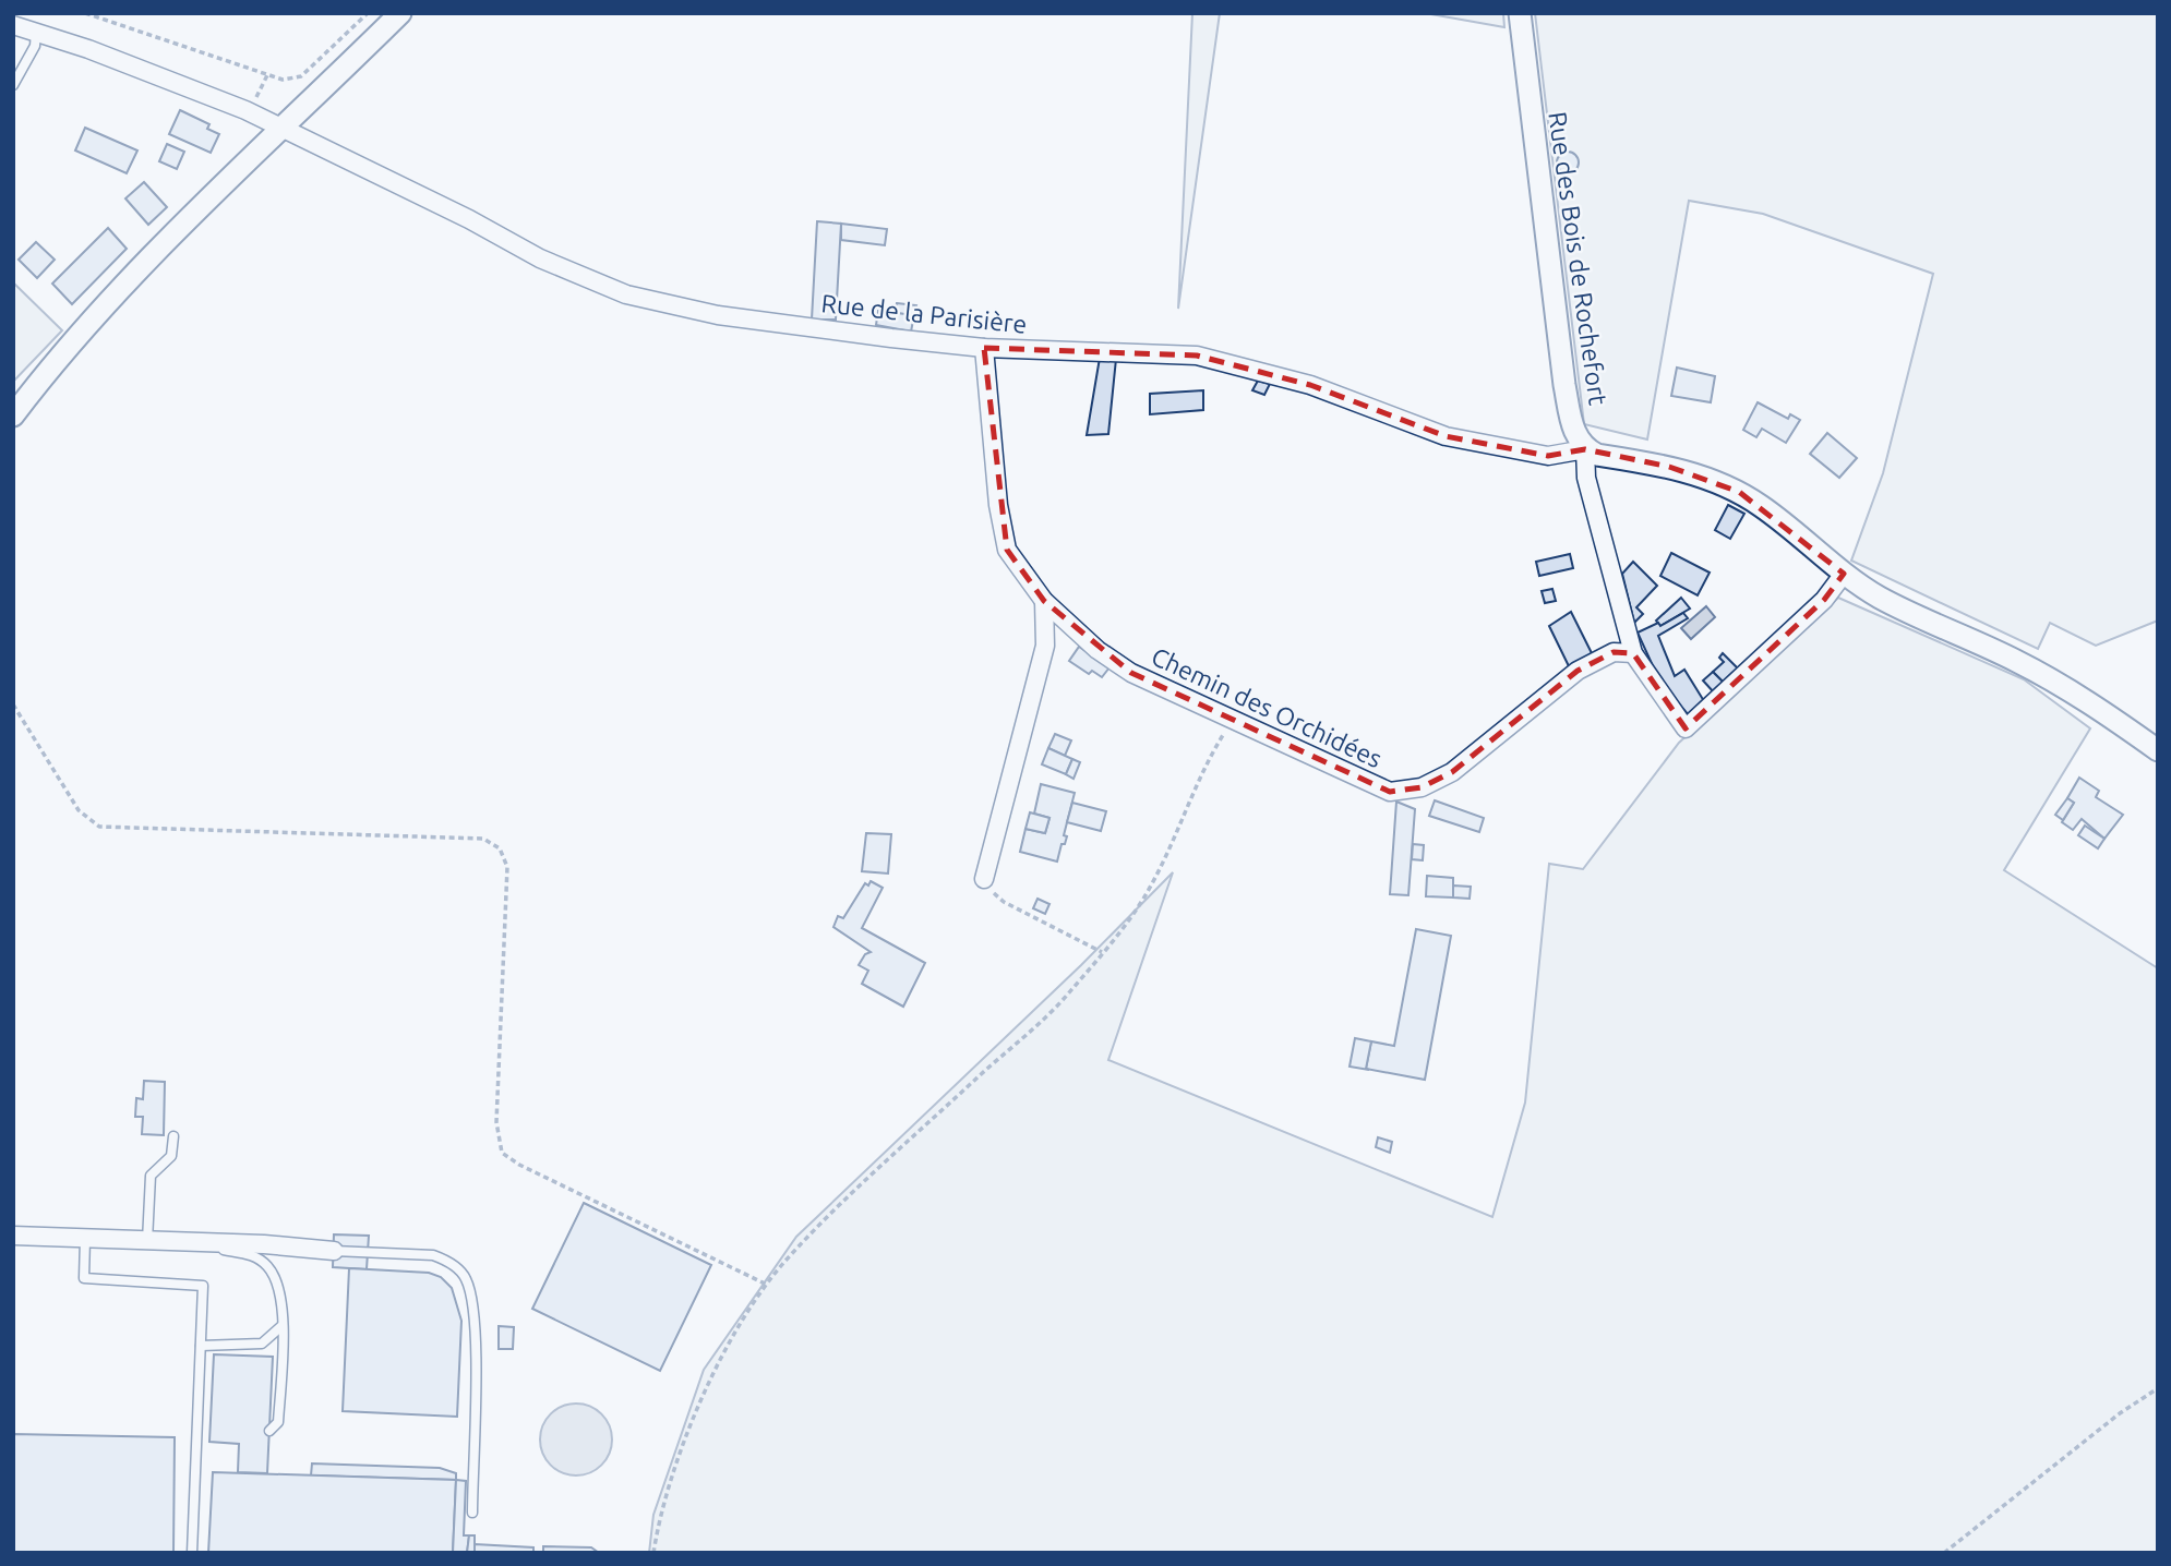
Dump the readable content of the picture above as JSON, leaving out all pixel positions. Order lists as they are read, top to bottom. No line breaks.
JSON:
{"streets":{"street":["Rue des Bois de Rochefort","Rue de la Parisière","Chemin des Orchidées"]},"crossings":[["Rue des Bois de Rochefort","Rue de la Parisière"],["Rue de la Parisière","Chemin des Orchidées"]]}
